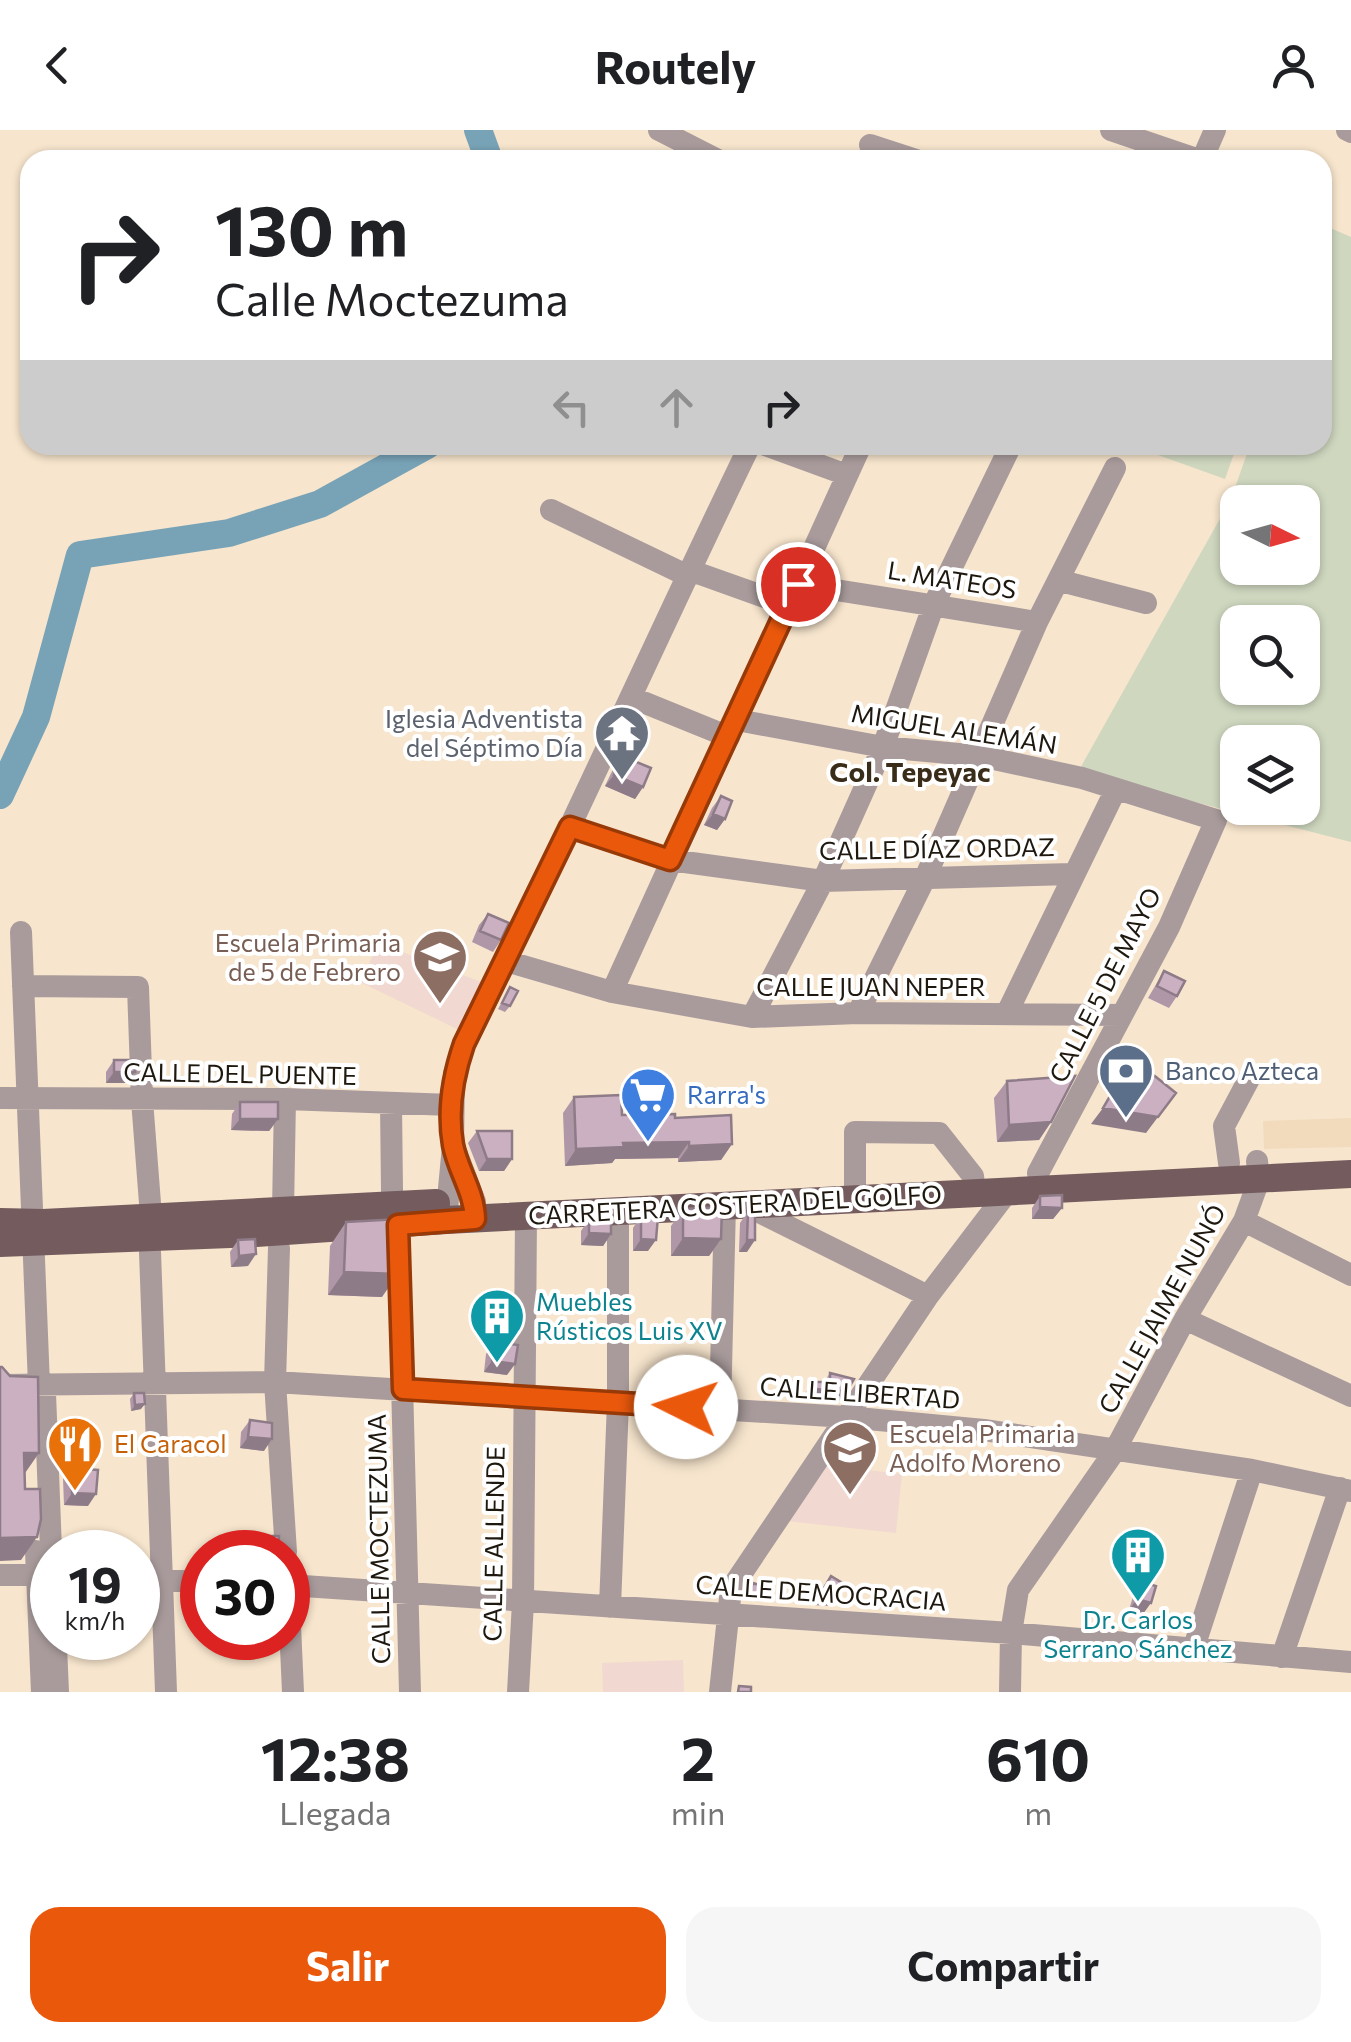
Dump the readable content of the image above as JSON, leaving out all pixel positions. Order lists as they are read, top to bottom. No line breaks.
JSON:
{"streets":{"main road":["CARRETERA COSTERA DEL GOLFO"],"street":["L. MATEOS","MIGUEL ALEMÁN","CALLE DÍAZ ORDAZ","CALLE 5 DE MAYO","CALLE JUAN NEPER","CALLE DEL PUENTE","CALLE JAIME NUNÓ","CALLE LIBERTAD","CALLE MOCTEZUMA","CALLE ALLENDE","CALLE DEMOCRACIA"]},"crossings":[["MIGUEL ALEMÁN","CALLE 5 DE MAYO"],["CALLE 5 DE MAYO","CALLE JUAN NEPER"],["CALLE 5 DE MAYO","CARRETERA COSTERA DEL GOLFO"],["CALLE DEL PUENTE","CALLE MOCTEZUMA"],["CARRETERA COSTERA DEL GOLFO","CALLE JAIME NUNÓ"],["CARRETERA COSTERA DEL GOLFO","CALLE MOCTEZUMA"],["CARRETERA COSTERA DEL GOLFO","CALLE ALLENDE"],["CALLE JAIME NUNÓ","CALLE LIBERTAD"],["CALLE JAIME NUNÓ","CALLE DEMOCRACIA"],["CALLE LIBERTAD","CALLE MOCTEZUMA"],["CALLE LIBERTAD","CALLE ALLENDE"],["CALLE MOCTEZUMA","CALLE DEMOCRACIA"],["CALLE ALLENDE","CALLE DEMOCRACIA"]],"districts":["Col. Tepeyac"],"places":{"temple":["Iglesia Adventista del Séptimo Día"],"school or university":["Escuela Primaria de 5 de Febrero","Escuela Primaria Adolfo Moreno"],"bank":["Banco Azteca"],"supermarket":["Rarra's"],"building":["Muebles Rústicos Luis XV","Dr. Carlos Serrano Sánchez"],"restaurant":["El Caracol"]},"north":"right","page":{"header":"Routely","turn":["130 m","Calle Moctezuma"],"speed":"19 km/h","limit":"30","eta":["12:38","Llegada","2","min","610","m"],"buttons":["Salir","Compartir"]}}
